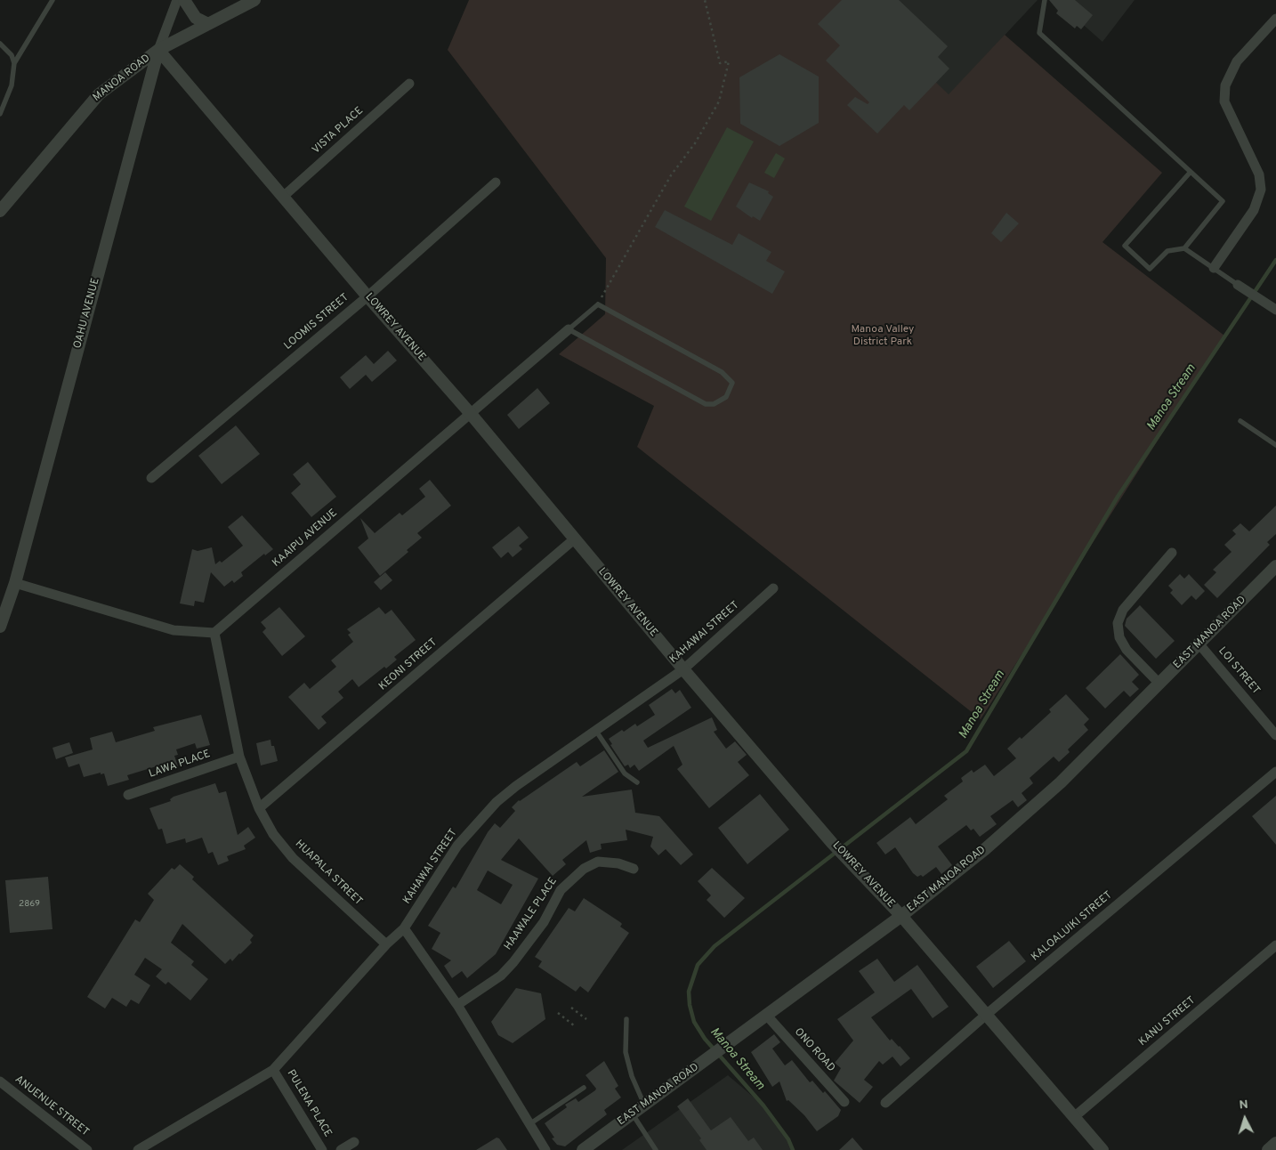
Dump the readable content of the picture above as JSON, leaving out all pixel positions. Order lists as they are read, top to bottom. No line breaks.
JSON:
{"streets":{"street":["MANOA ROAD","VISTA PLACE","OAHU AVENUE","LOOMIS STREET","LOWREY AVENUE","KAAIPU AVENUE","KAHAWAI STREET","EAST MANOA ROAD","KEONI STREET","LOI STREET","LAWA PLACE","HUAPALA STREET","HAAWALE PLACE","KALOALUIKI STREET","KANU STREET","ONO ROAD","PULENA PLACE","ANUENUE STREET"]},"crossings":[["MANOA ROAD","OAHU AVENUE"],["MANOA ROAD","LOWREY AVENUE"],["VISTA PLACE","LOWREY AVENUE"],["OAHU AVENUE","LOWREY AVENUE"],["LOOMIS STREET","LOWREY AVENUE"],["LOWREY AVENUE","KAAIPU AVENUE"],["LOWREY AVENUE","KAHAWAI STREET"],["LOWREY AVENUE","EAST MANOA ROAD"],["LOWREY AVENUE","KEONI STREET"],["LOWREY AVENUE","KALOALUIKI STREET"],["LOWREY AVENUE","KANU STREET"],["KAAIPU AVENUE","HUAPALA STREET"],["KAHAWAI STREET","HUAPALA STREET"],["KAHAWAI STREET","PULENA PLACE"],["EAST MANOA ROAD","LOI STREET"],["EAST MANOA ROAD","ONO ROAD"],["KEONI STREET","HUAPALA STREET"],["LAWA PLACE","HUAPALA STREET"]],"water":["Manoa Stream"],"parks":["Manoa Valley District Park"],"house_numbers":["2869"],"north":"top"}
